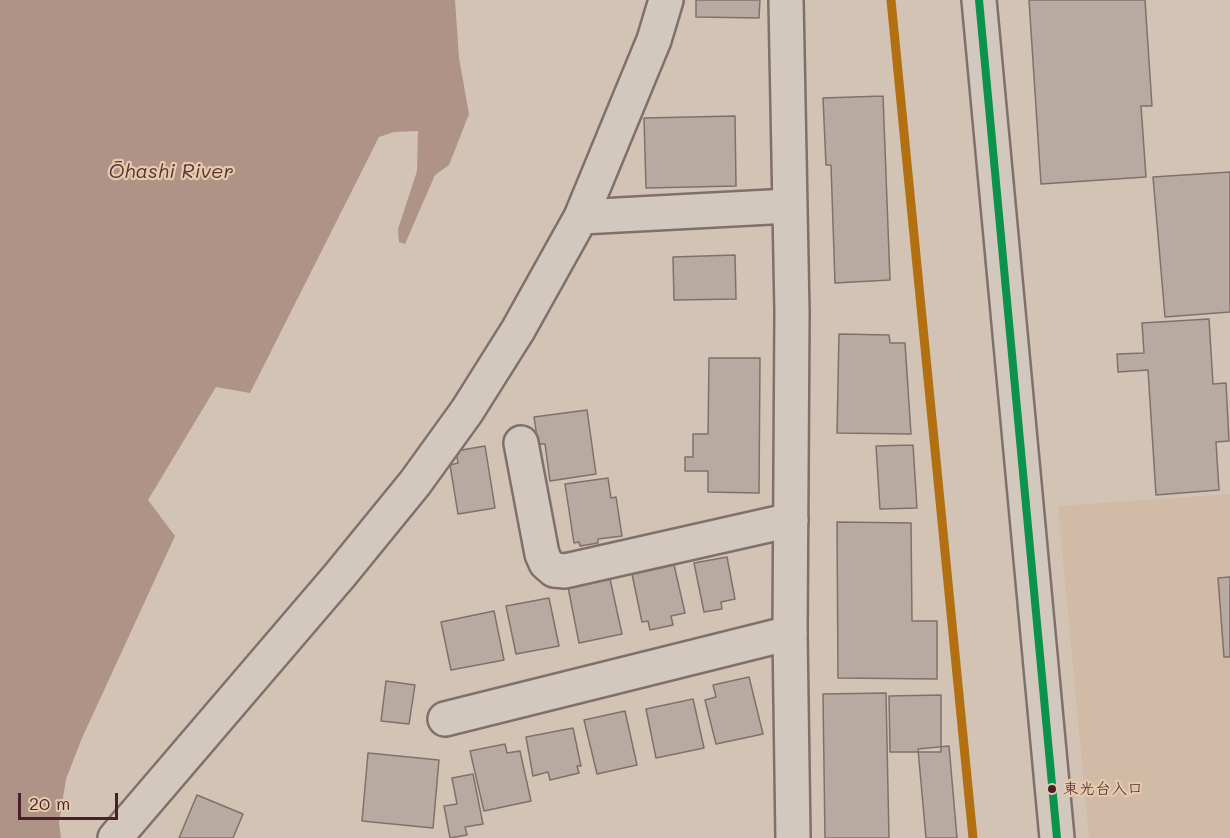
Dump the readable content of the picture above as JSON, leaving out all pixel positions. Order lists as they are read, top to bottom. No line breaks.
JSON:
{"water":["Ōhashi River"],"places":["東光台入口"],"scale_bar":"20 m"}
